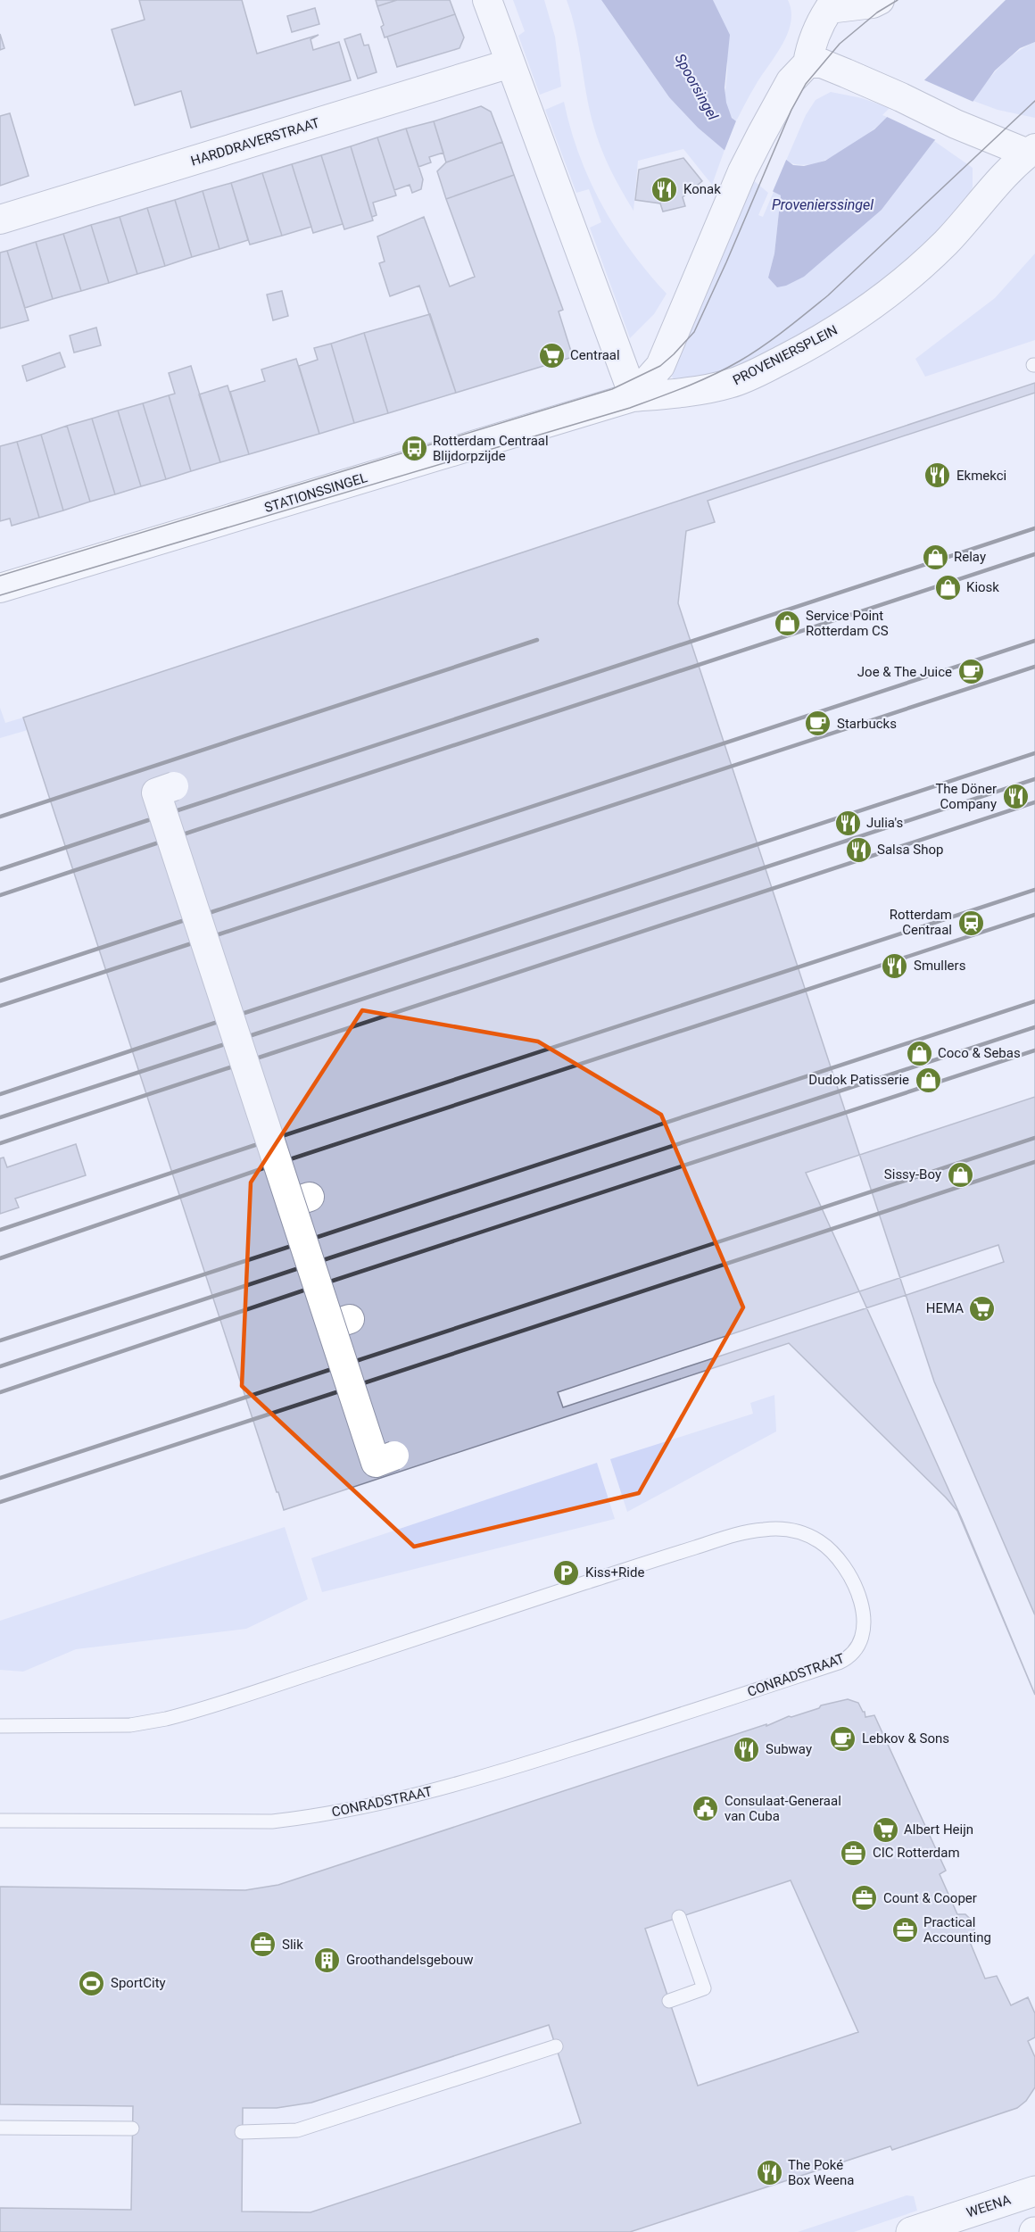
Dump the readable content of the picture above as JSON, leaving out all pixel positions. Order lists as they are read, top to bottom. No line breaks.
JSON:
{"streets":{"street":["HARDDRAVERSTRAAT","PROVENIERSPLEIN","STATIONSSINGEL","WEENA"],"lane":["CONRADSTRAAT"]},"crossings":[["PROVENIERSPLEIN","STATIONSSINGEL"]],"water":["Spoorsingel","Provenierssingel"],"places":{"restaurant":["Konak","Ekmekci","The Döner Company","Julia's","Salsa Shop","Smullers","Subway","The Poké Box Weena"],"supermarket":["Centraal","HEMA","Albert Heijn"],"bus stop":["Rotterdam Centraal Blijdorpzijde"],"shop":["Relay","Kiosk","Service Point Rotterdam CS","Coco & Sebas","Dudok Patisserie","Sissy-Boy"],"cafe":["Joe & The Juice","Starbucks","Lebkov & Sons"],"station":["Rotterdam Centraal"],"parking":["Kiss+Ride"],"public building":["Consulaat-Generaal van Cuba"],"office":["CIC Rotterdam","Count & Cooper","Practical Accounting","Slik"],"building":["Groothandelsgebouw"],"sports":["SportCity"]}}
